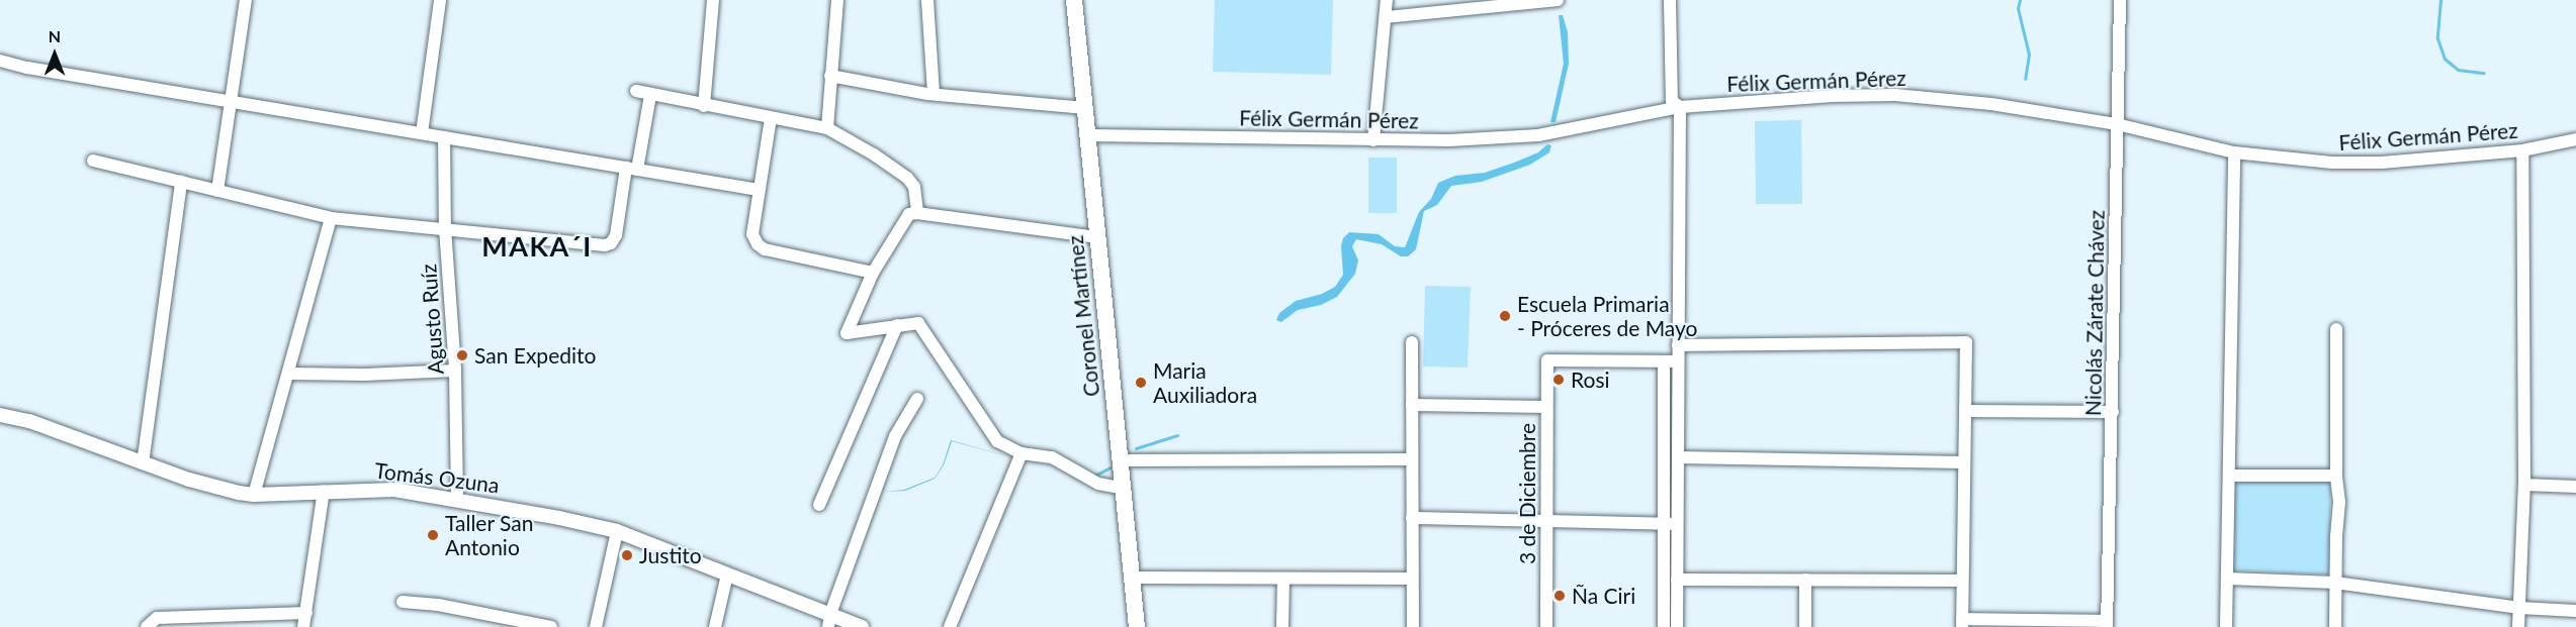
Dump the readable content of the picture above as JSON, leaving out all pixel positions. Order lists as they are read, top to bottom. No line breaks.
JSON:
{"streets":{"main road":["Coronel Martínez"],"street":["Félix Germán Pérez","Nicolás Zárate Chávez","Agusto Ruíz","Tomás Ozuna","3 de Diciembre"]},"crossings":[["Félix Germán Pérez","Nicolás Zárate Chávez"],["Félix Germán Pérez","Coronel Martínez"],["Agusto Ruíz","Tomás Ozuna"]],"districts":["MAKA´I"],"places":["Escuela Primaria - Próceres de Mayo","San Expedito","Rosi","Maria Auxiliadora","Taller San Antonio","Justito","Ña Ciri"],"north":"top"}
